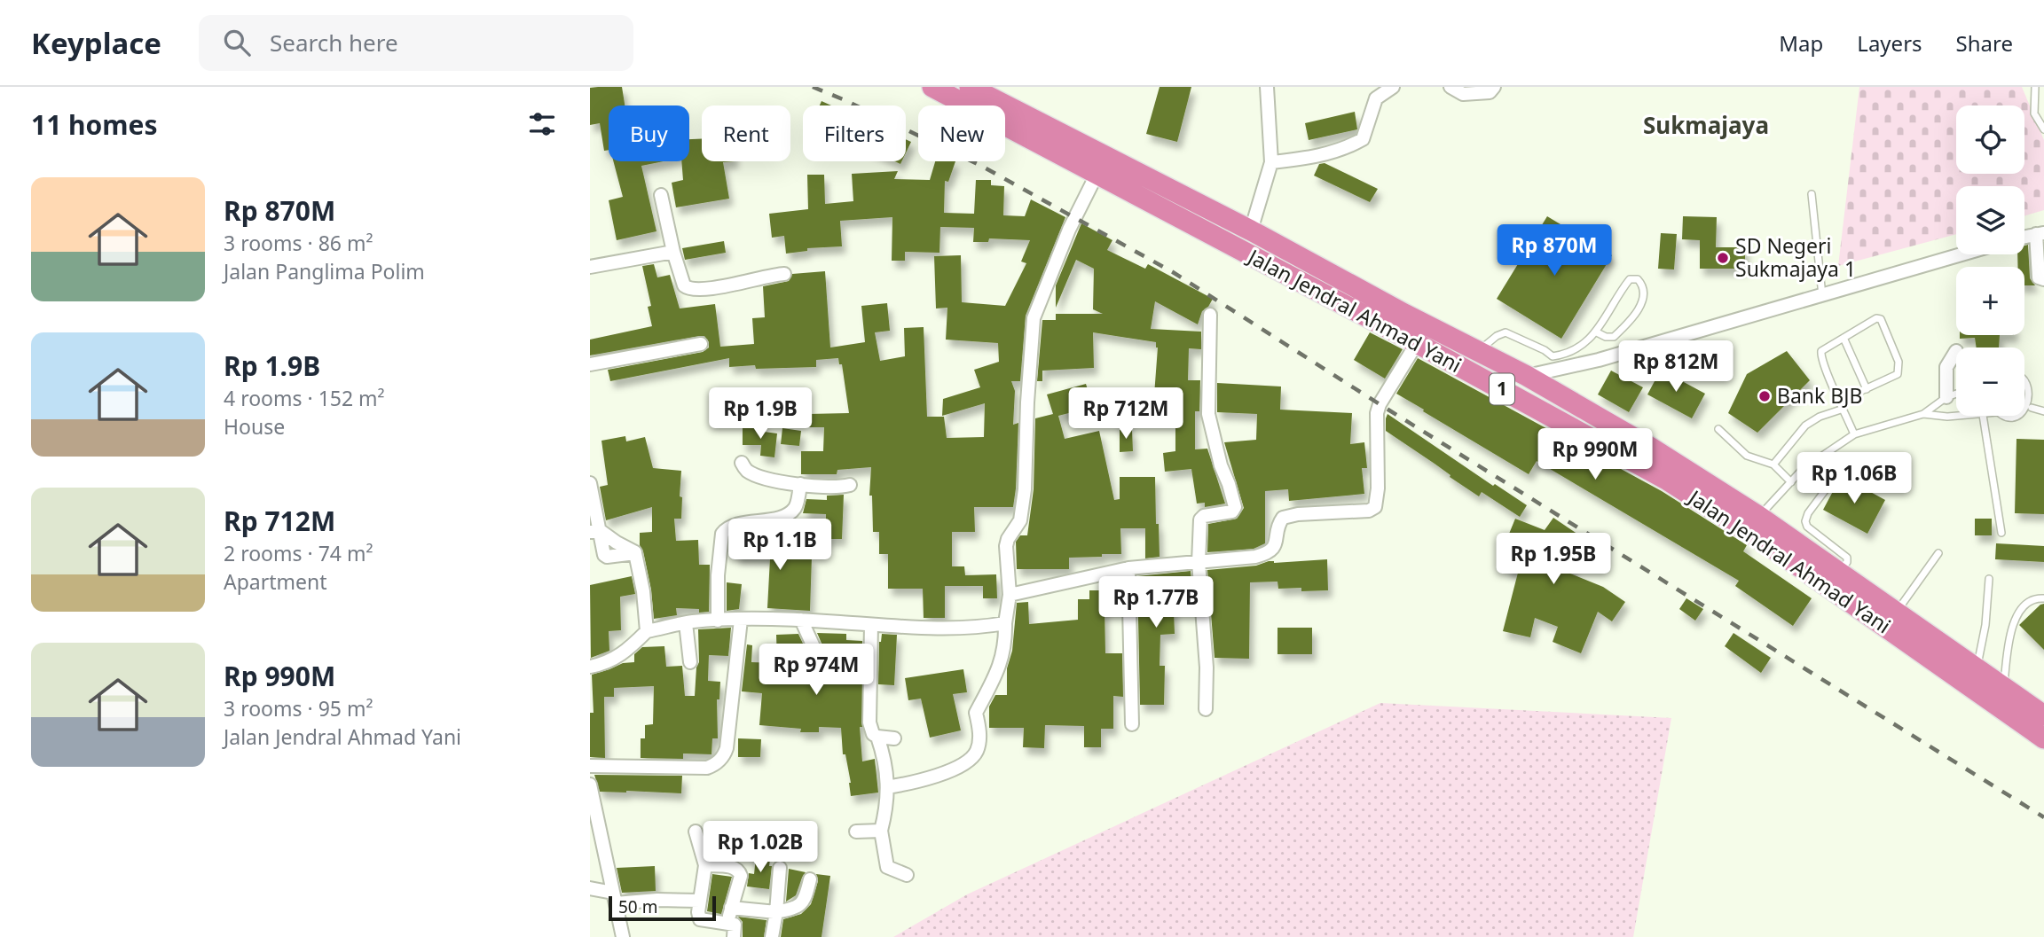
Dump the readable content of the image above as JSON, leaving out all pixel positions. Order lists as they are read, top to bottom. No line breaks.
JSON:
{"streets":{"highway":["Jalan Jendral Ahmad Yani","1"]},"districts":["Sukmajaya"],"places":["SD Negeri Sukmajaya 1","Bank BJB"],"scale_bar":"50 m","page":{"header":"Keyplace","search":"Search here","nav":["Map","Layers","Share"],"heading":"11 homes","map_buttons":["+","−"],"chip":["Buy","Rent","Filters","New"],"list":[{"name":"Rp 870M","note":"3 rooms · 86 m² · Jalan Panglima Polim"},{"name":"Rp 1.9B","note":"4 rooms · 152 m² · House"},{"name":"Rp 712M","note":"2 rooms · 74 m² · Apartment"},{"name":"Rp 990M","note":"3 rooms · 95 m² · Jalan Jendral Ahmad Yani"}],"price":["Rp 870M","Rp 812M","Rp 1.9B","Rp 712M","Rp 990M","Rp 1.06B","Rp 1.1B","Rp 1.95B","Rp 1.77B","Rp 974M","Rp 1.02B"],"scale":"50 m"}}
